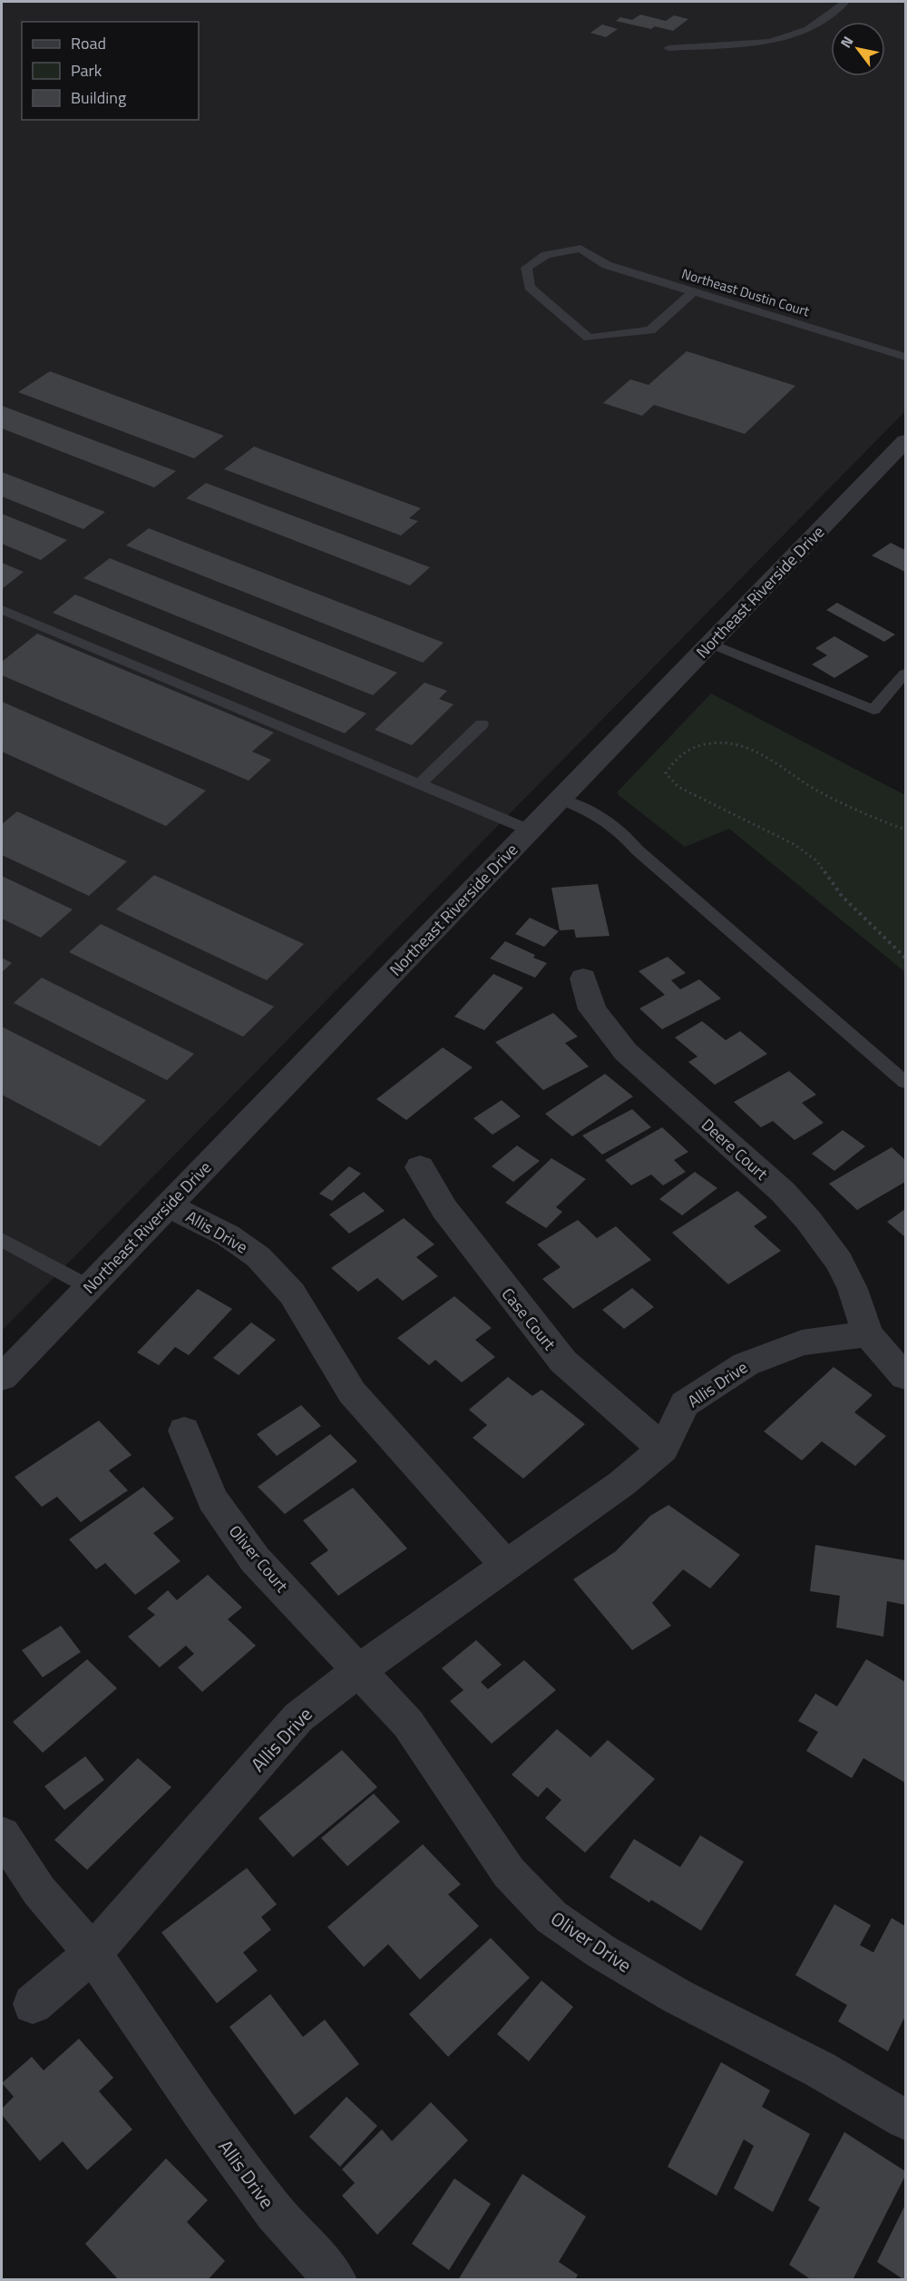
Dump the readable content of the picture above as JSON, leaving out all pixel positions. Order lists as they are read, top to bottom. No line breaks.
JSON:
{"streets":{"street":["Northeast Riverside Drive","Deere Court","Allis Drive","Case Court","Oliver Court","Oliver Drive"],"lane":["Northeast Dustin Court"]},"crossings":[["Northeast Riverside Drive","Allis Drive"],["Deere Court","Allis Drive"],["Allis Drive","Case Court"],["Allis Drive","Oliver Court"],["Allis Drive","Oliver Drive"],["Oliver Court","Oliver Drive"]],"legend":["Road","Park","Building"],"north":"top left"}
